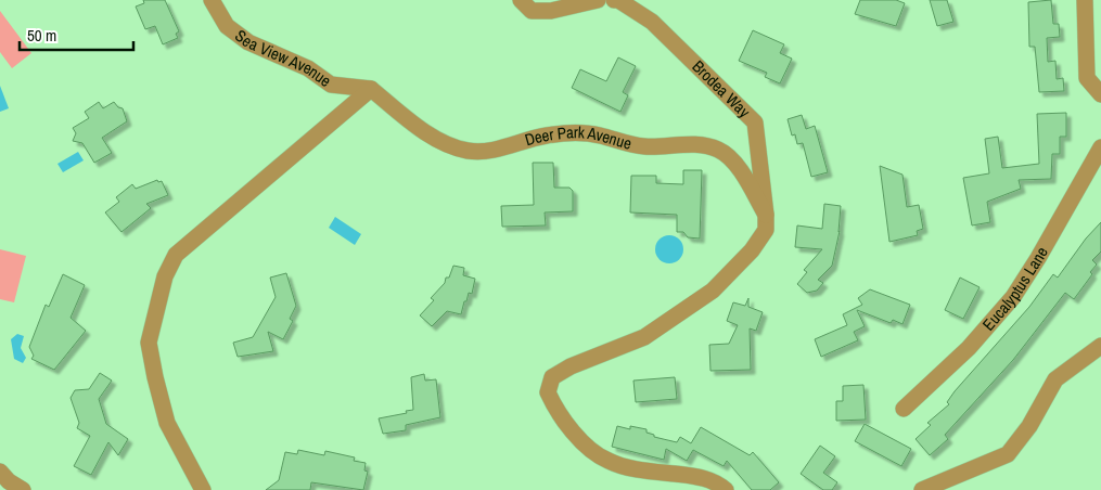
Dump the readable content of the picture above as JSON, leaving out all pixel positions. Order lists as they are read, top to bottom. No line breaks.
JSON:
{"streets":{"street":["Sea View Avenue","Brodea Way","Deer Park Avenue","Eucalyptus Lane"]},"crossings":[["Sea View Avenue","Deer Park Avenue"],["Brodea Way","Deer Park Avenue"]],"scale_bar":"50 m"}
